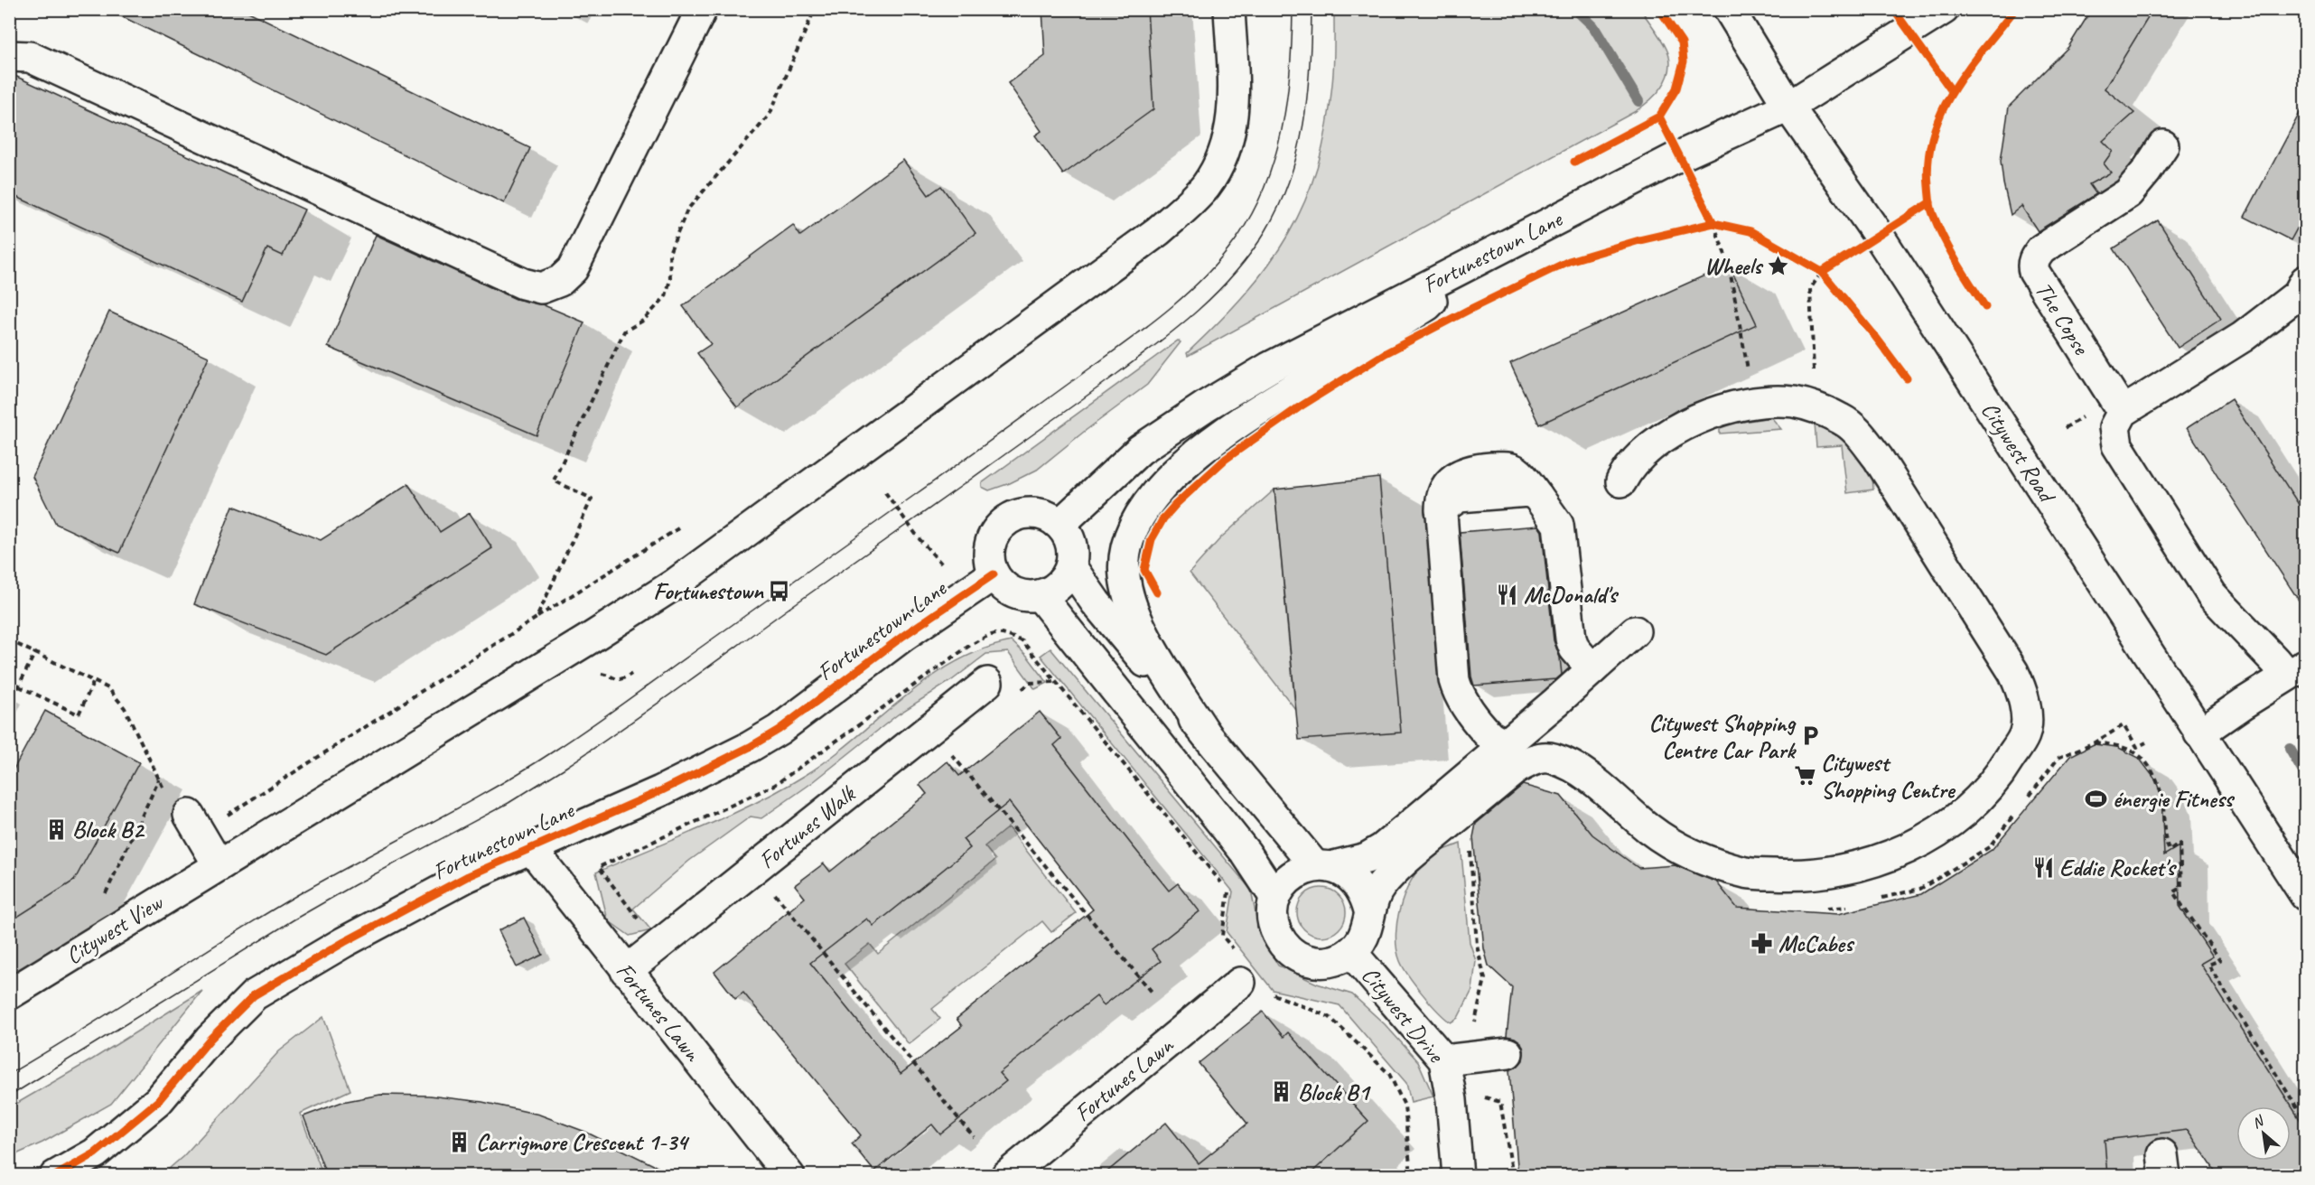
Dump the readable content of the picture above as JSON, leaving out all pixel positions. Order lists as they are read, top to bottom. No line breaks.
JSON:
{"streets":{"street":["Fortunestown Lane","The Copse","Citywest Road","Fortunes Walk","Citywest View","Fortunes Lawn","Citywest Drive"]},"crossings":[["Fortunestown Lane","Citywest Road"],["Fortunestown Lane","Fortunes Lawn"],["Fortunes Walk","Fortunes Lawn"]],"places":{"place":["Wheels"],"bus stop":["Fortunestown"],"restaurant":["McDonald's","Eddie Rocket's"],"parking":["Citywest Shopping Centre Car Park"],"supermarket":["Citywest Shopping Centre"],"sports":["énergie Fitness"],"building":["Block B2","Block B1","Carrigmore Crescent 1-34"],"pharmacy":["McCabes"]},"north":"top left"}
